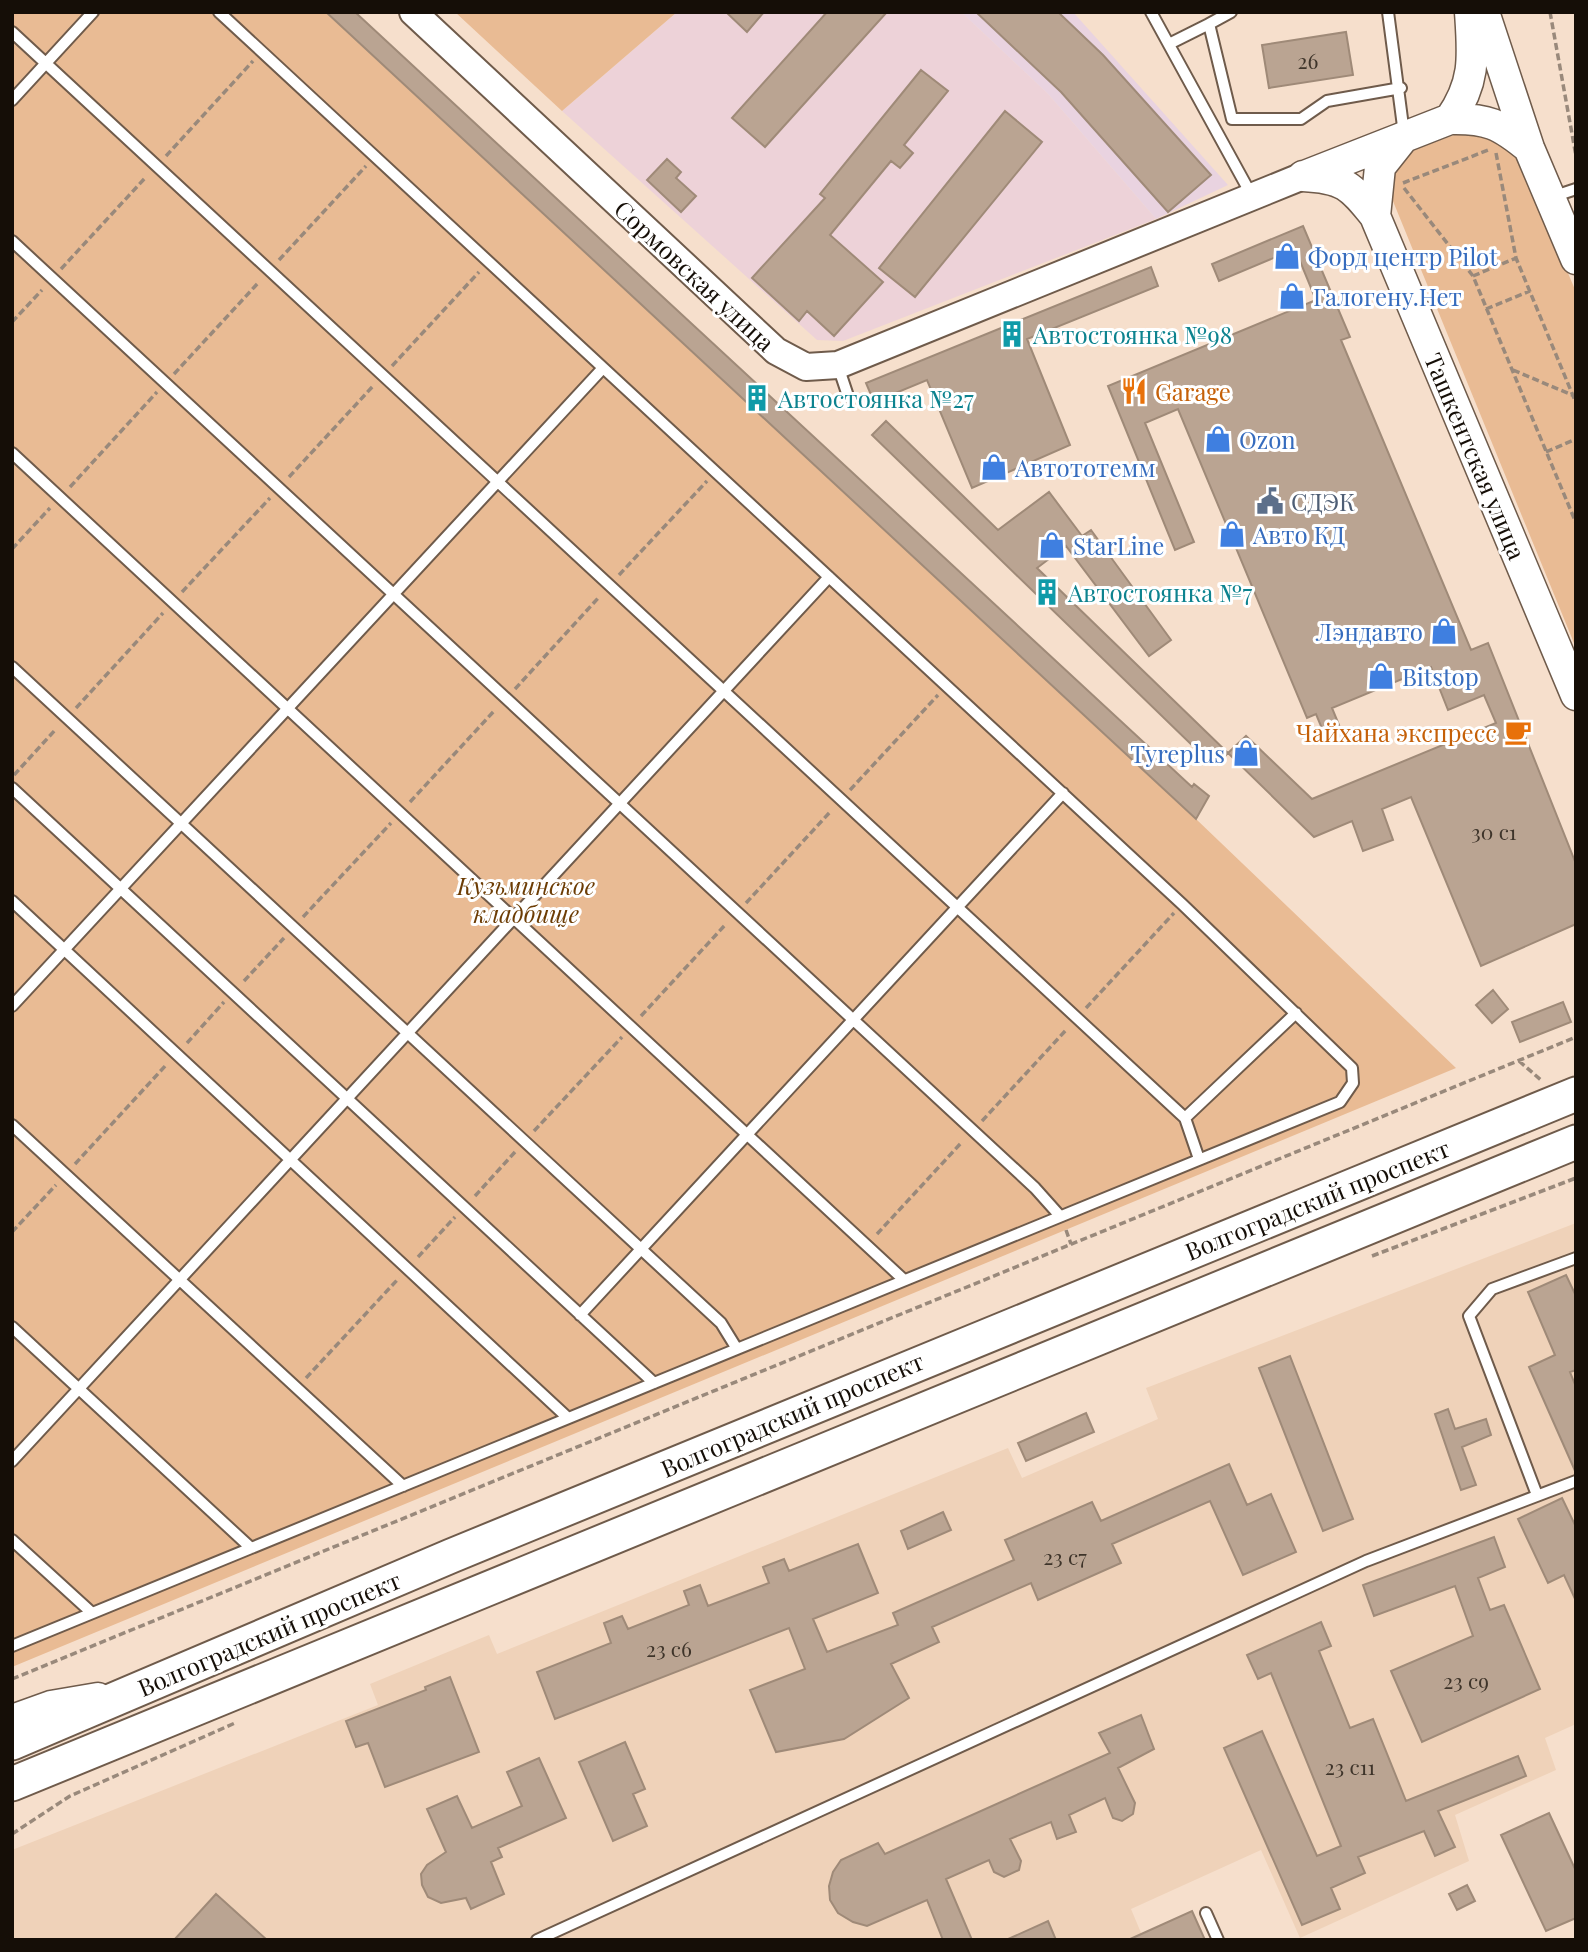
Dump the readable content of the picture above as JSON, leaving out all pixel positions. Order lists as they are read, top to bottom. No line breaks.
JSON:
{"streets":{"main road":["Ташкентская улица","Волгоградский проспект"],"street":["Сормовская улица"]},"crossings":[["Сормовская улица","Ташкентская улица"]],"parks":["Кузьминское кладбище"],"places":{"shop":["Форд центр Pilot","Галогену.Нет","Ozon","Автототемм","Авто КД","StarLine","Лэндавто","Bitstop","Tyreplus"],"building":["Автостоянка №98","Автостоянка №27","Автостоянка №7"],"restaurant":["Garage"],"public building":["СДЭК"],"cafe":["Чайхана экспресс"]},"house_numbers":["26","30 с1","23 с7","23 с6","23 с9","23 с11"]}
